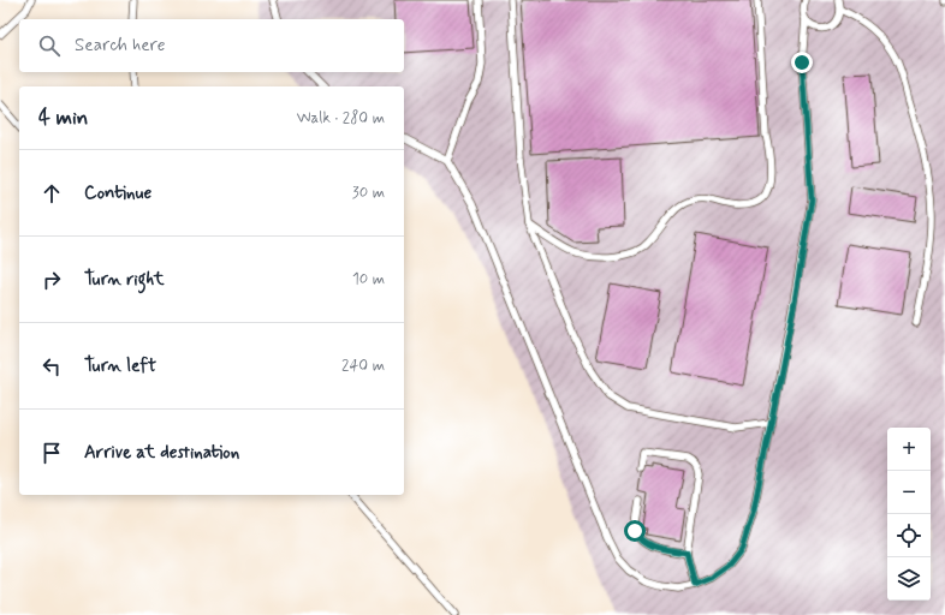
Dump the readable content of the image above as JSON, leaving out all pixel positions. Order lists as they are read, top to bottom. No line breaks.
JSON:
{"page":{"search":"Search here","heading":["4 min","Walk · 280 m"],"list":[["Continue","30 m"],["Turn right","10 m"],["Turn left","240 m"],"Arrive at destination"],"map_buttons":["+","−"]}}
